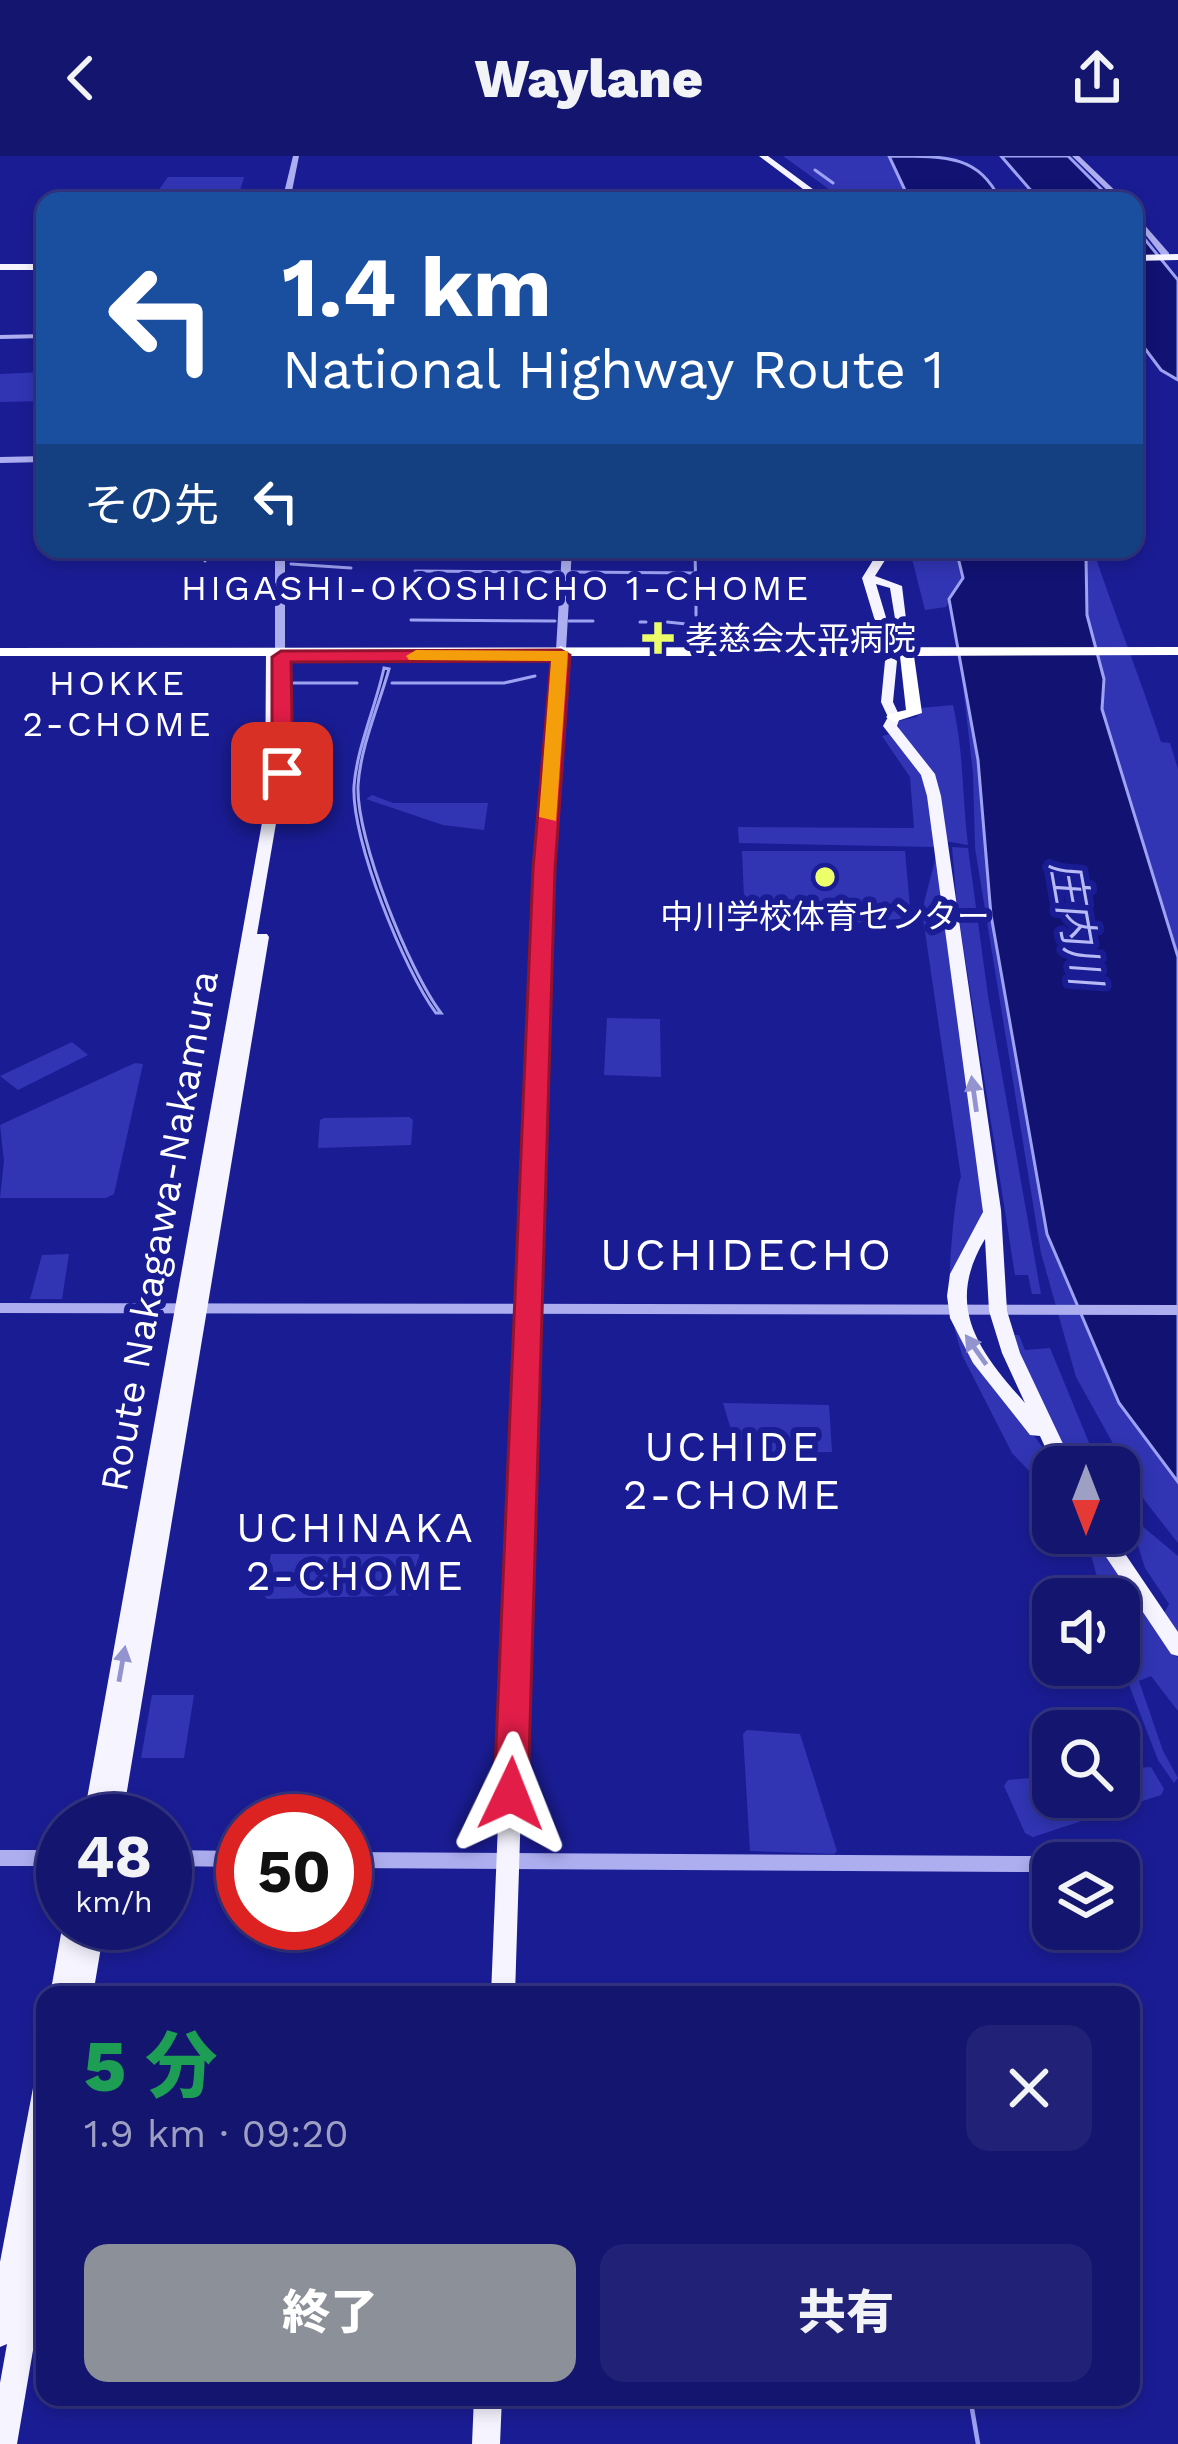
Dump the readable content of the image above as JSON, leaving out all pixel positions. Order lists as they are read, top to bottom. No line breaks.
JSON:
{"streets":{"main road":["Route Nakagawa-Nakamura"]},"districts":["HIGASHI-OKOSHICHO 1-CHOME","HOKKE 2-CHOME","UCHIDECHO","UCHIDE 2-CHOME","UCHINAKA 2-CHOME"],"water":["庄内川"],"places":{"health":["孝慈会大平病院"],"other":["中川学校体育センター"]},"north":"bottom","page":{"header":"Waylane","turn":["1.4 km","National Highway Route 1"],"then":"その先","speed":"48 km/h","limit":"50","heading":["5 分","1.9 km · 09:20"],"buttons":["終了","共有"]}}
